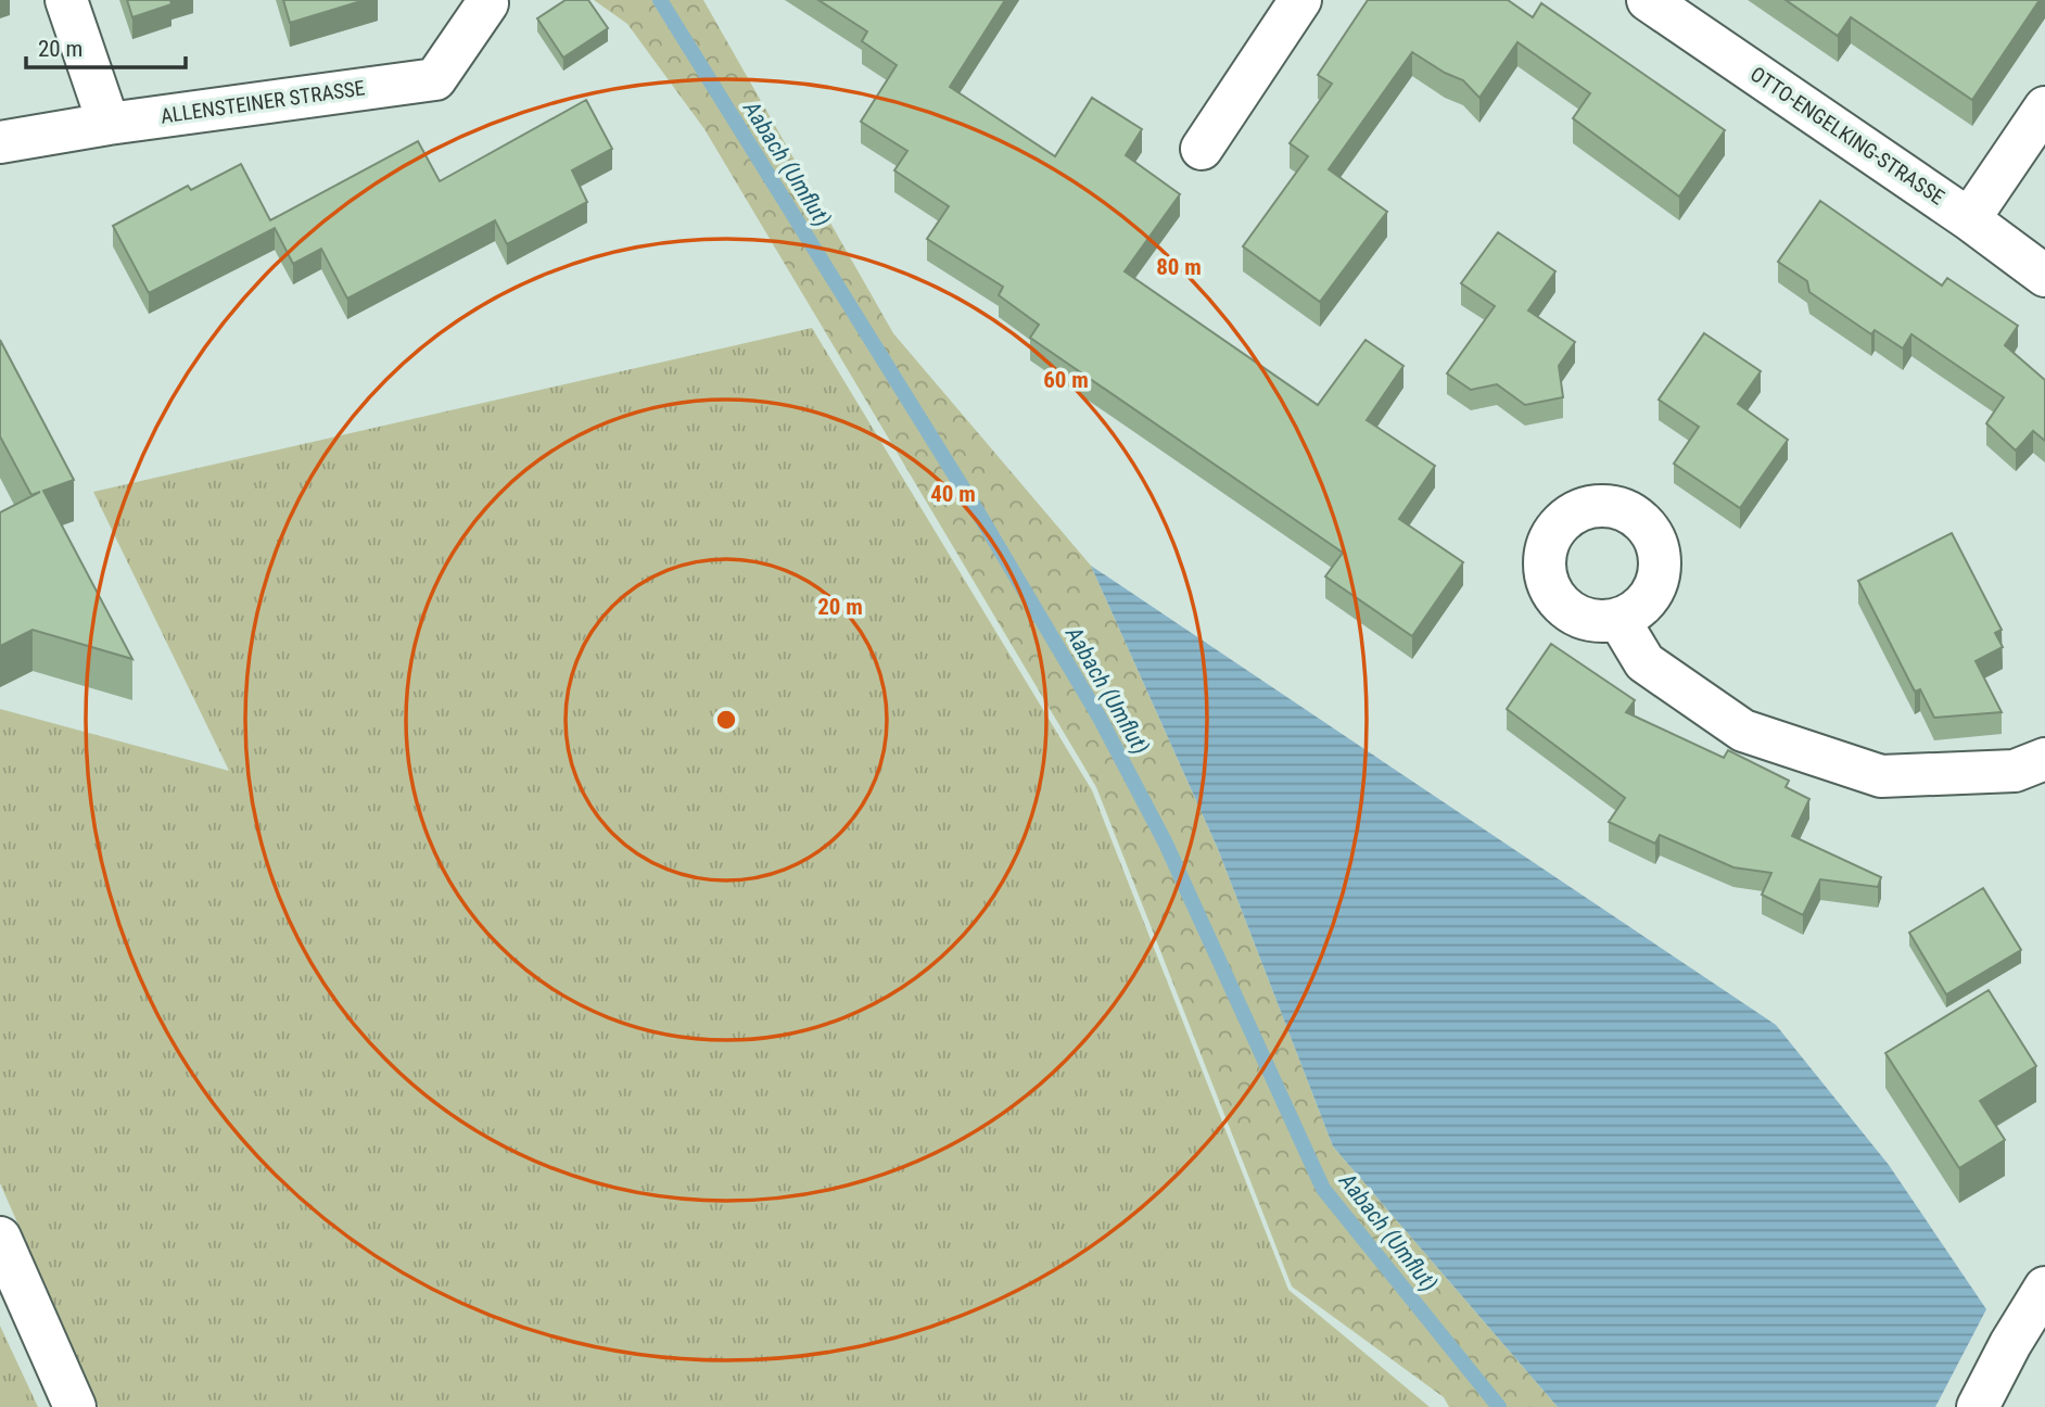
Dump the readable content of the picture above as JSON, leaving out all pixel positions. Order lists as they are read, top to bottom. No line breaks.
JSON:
{"streets":{"street":["ALLENSTEINER STRASSE","OTTO-ENGELKING-STRASSE"]},"water":["Aabach (Umflut)"],"scale_bar":"20 m","rings":["80 m","60 m","40 m","20 m"]}
